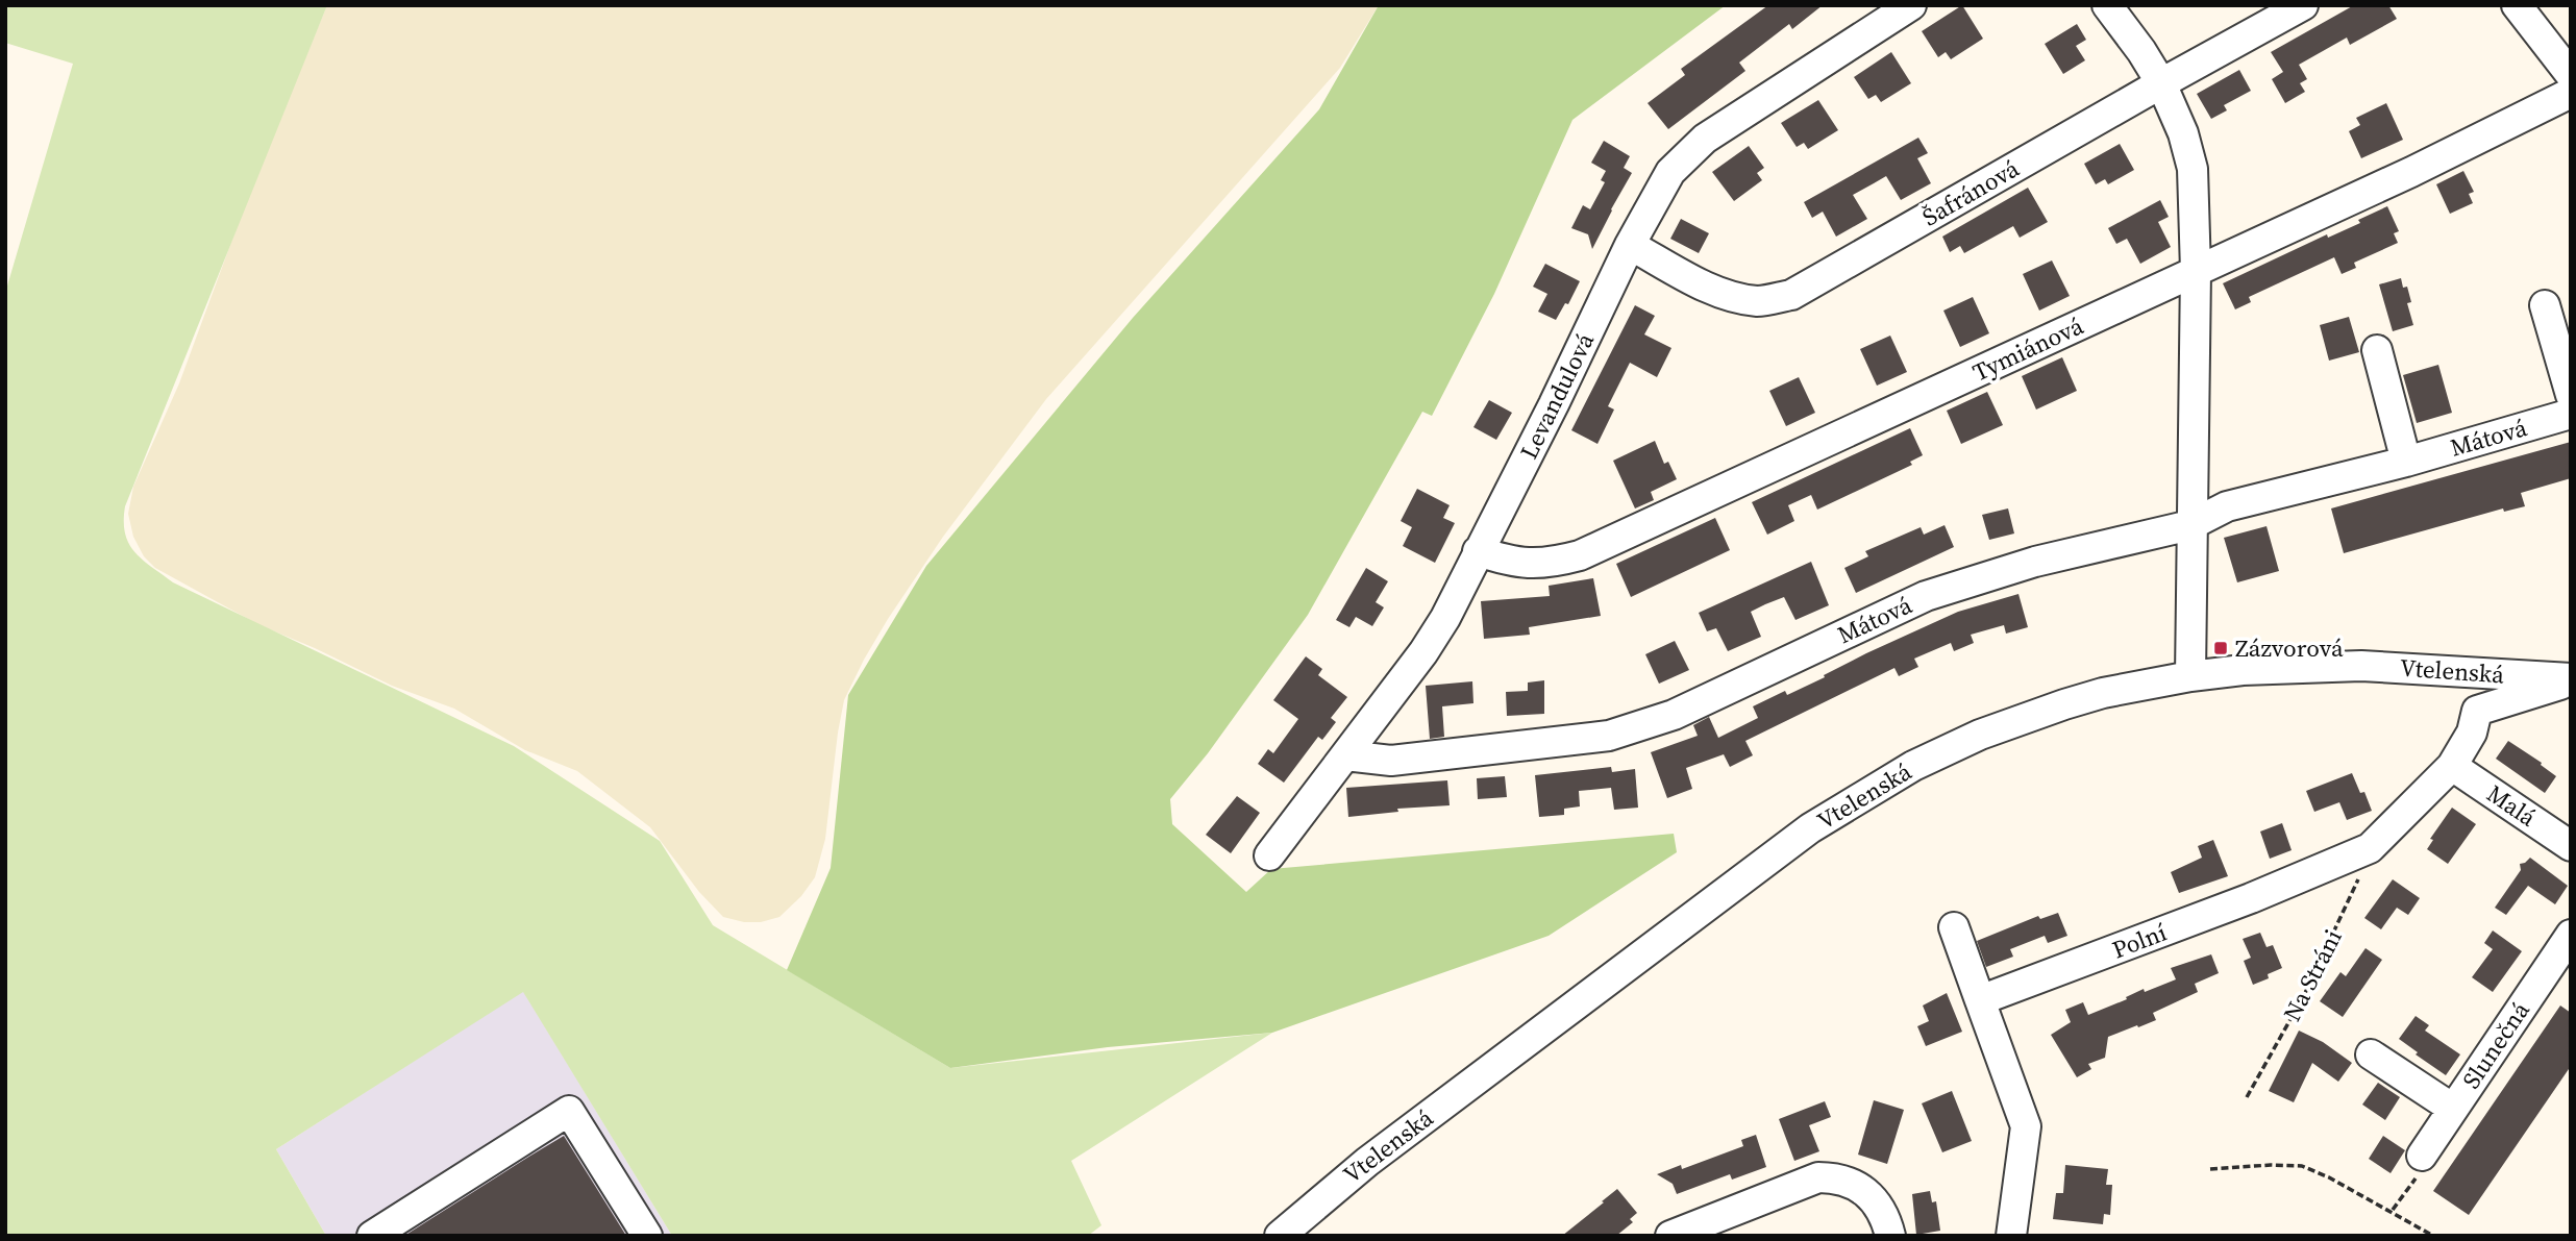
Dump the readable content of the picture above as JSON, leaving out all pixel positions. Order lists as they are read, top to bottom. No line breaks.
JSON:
{"streets":{"street":["Šafránová","Tymiánová","Levandulová","Mátová","Vtelenská","Malá","Polní","Slunečná"],"path":["Na Stráni"]},"crossings":[["Šafránová","Levandulová"],["Tymiánová","Levandulová"],["Levandulová","Mátová"],["Polní","Na Stráni"]],"places":{"transit":["Zázvorová"]}}
